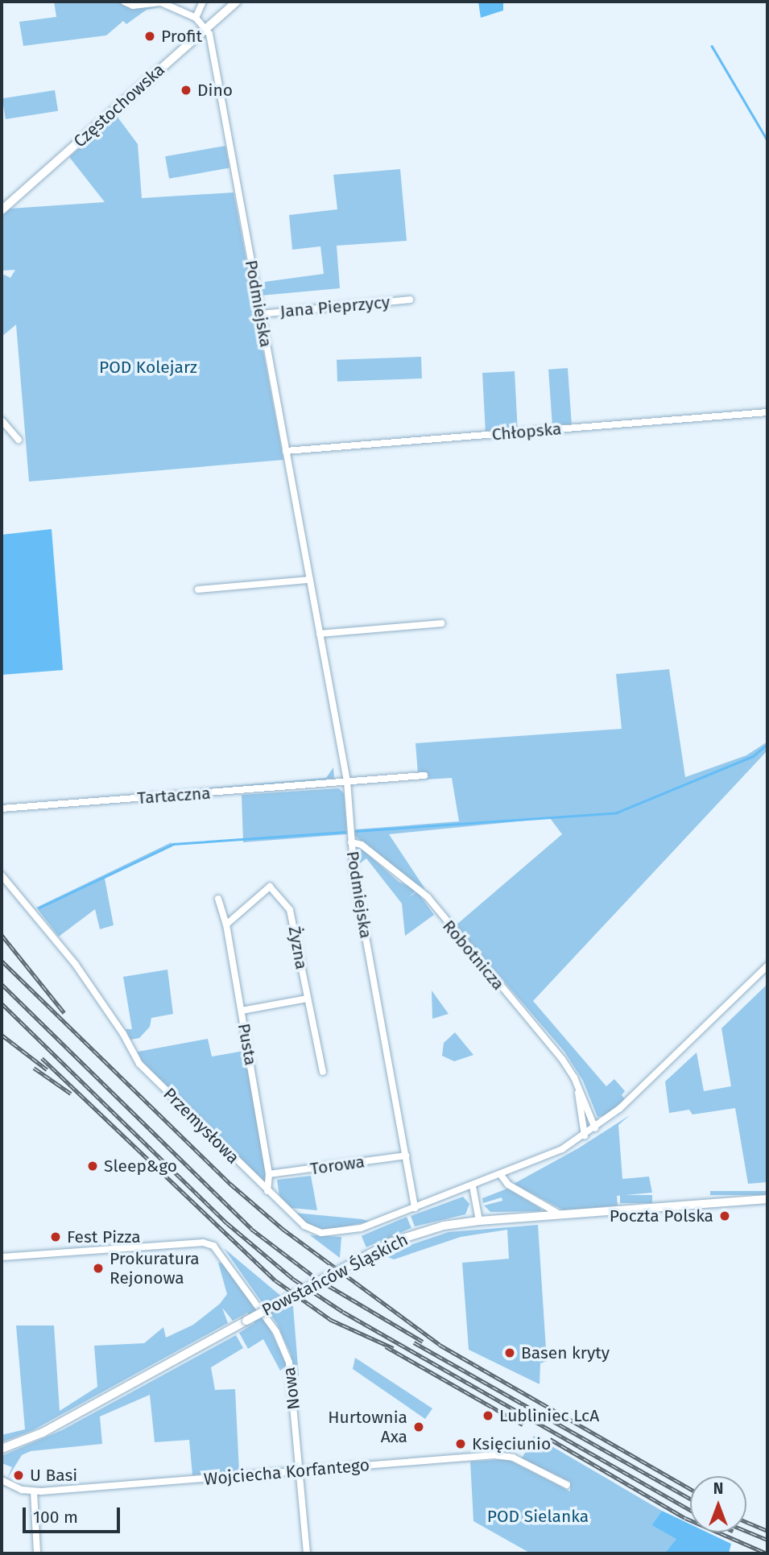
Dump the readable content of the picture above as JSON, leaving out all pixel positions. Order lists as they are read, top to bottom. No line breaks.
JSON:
{"streets":{"main road":["Częstochowska","Powstańców Śląskich"],"street":["Podmiejska","Jana Pieprzycy","Chłopska","Tartaczna","Żyzna","Robotnicza","Pusta","Przemysłowa","Torowa","Nowa","Wojciecha Korfantego"]},"crossings":[["Częstochowska","Podmiejska"],["Podmiejska","Jana Pieprzycy"],["Podmiejska","Chłopska"],["Podmiejska","Tartaczna"],["Podmiejska","Robotnicza"],["Podmiejska","Przemysłowa"],["Podmiejska","Torowa"],["Żyzna","Pusta"],["Robotnicza","Przemysłowa"],["Pusta","Przemysłowa"],["Pusta","Torowa"],["Nowa","Wojciecha Korfantego"]],"parks":["POD Kolejarz","POD Sielanka"],"places":["Profit","Dino","Sleep&go","Poczta Polska","Fest Pizza","Prokuratura Rejonowa","Basen kryty","Lubliniec LcA","Hurtownia Axa","Księciunio","U Basi"],"scale_bar":"100 m","north":"top"}
